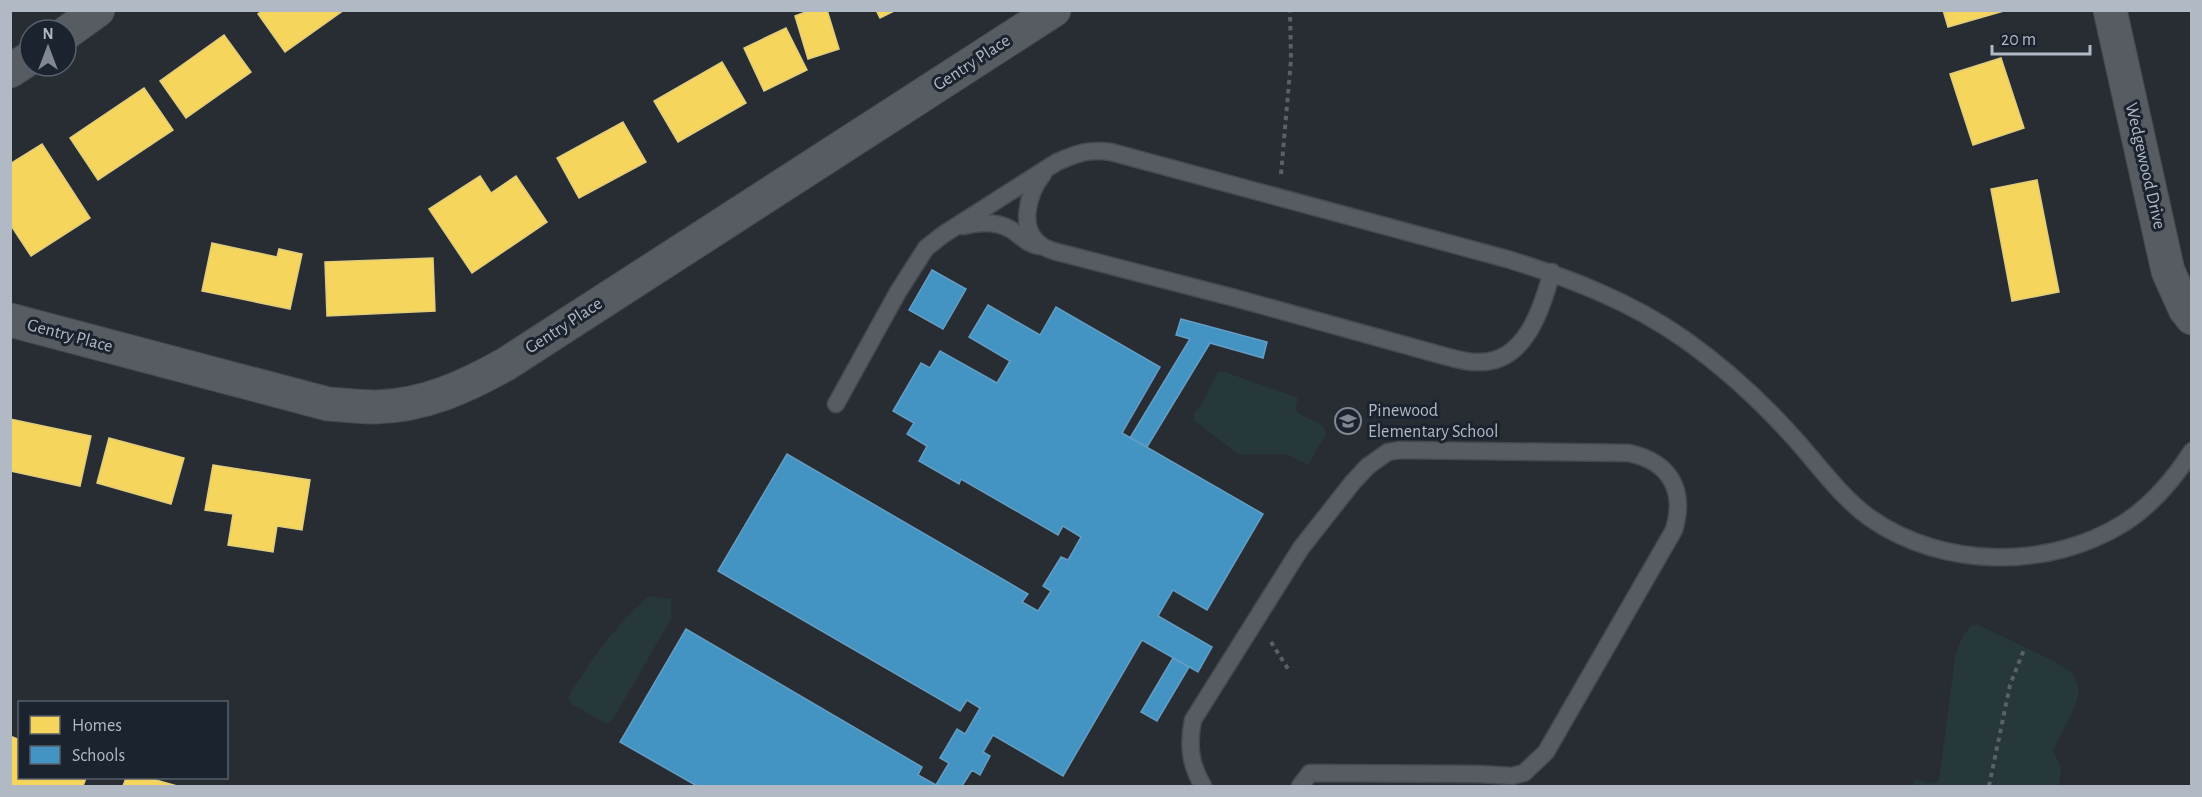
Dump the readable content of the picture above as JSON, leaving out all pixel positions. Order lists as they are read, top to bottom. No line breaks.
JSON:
{"streets":{"street":["Gentry Place","Wedgewood Drive"]},"places":{"school or university":["Pinewood Elementary School"]},"legend":["Homes","Schools"],"scale_bar":"20 m","north":"top"}
